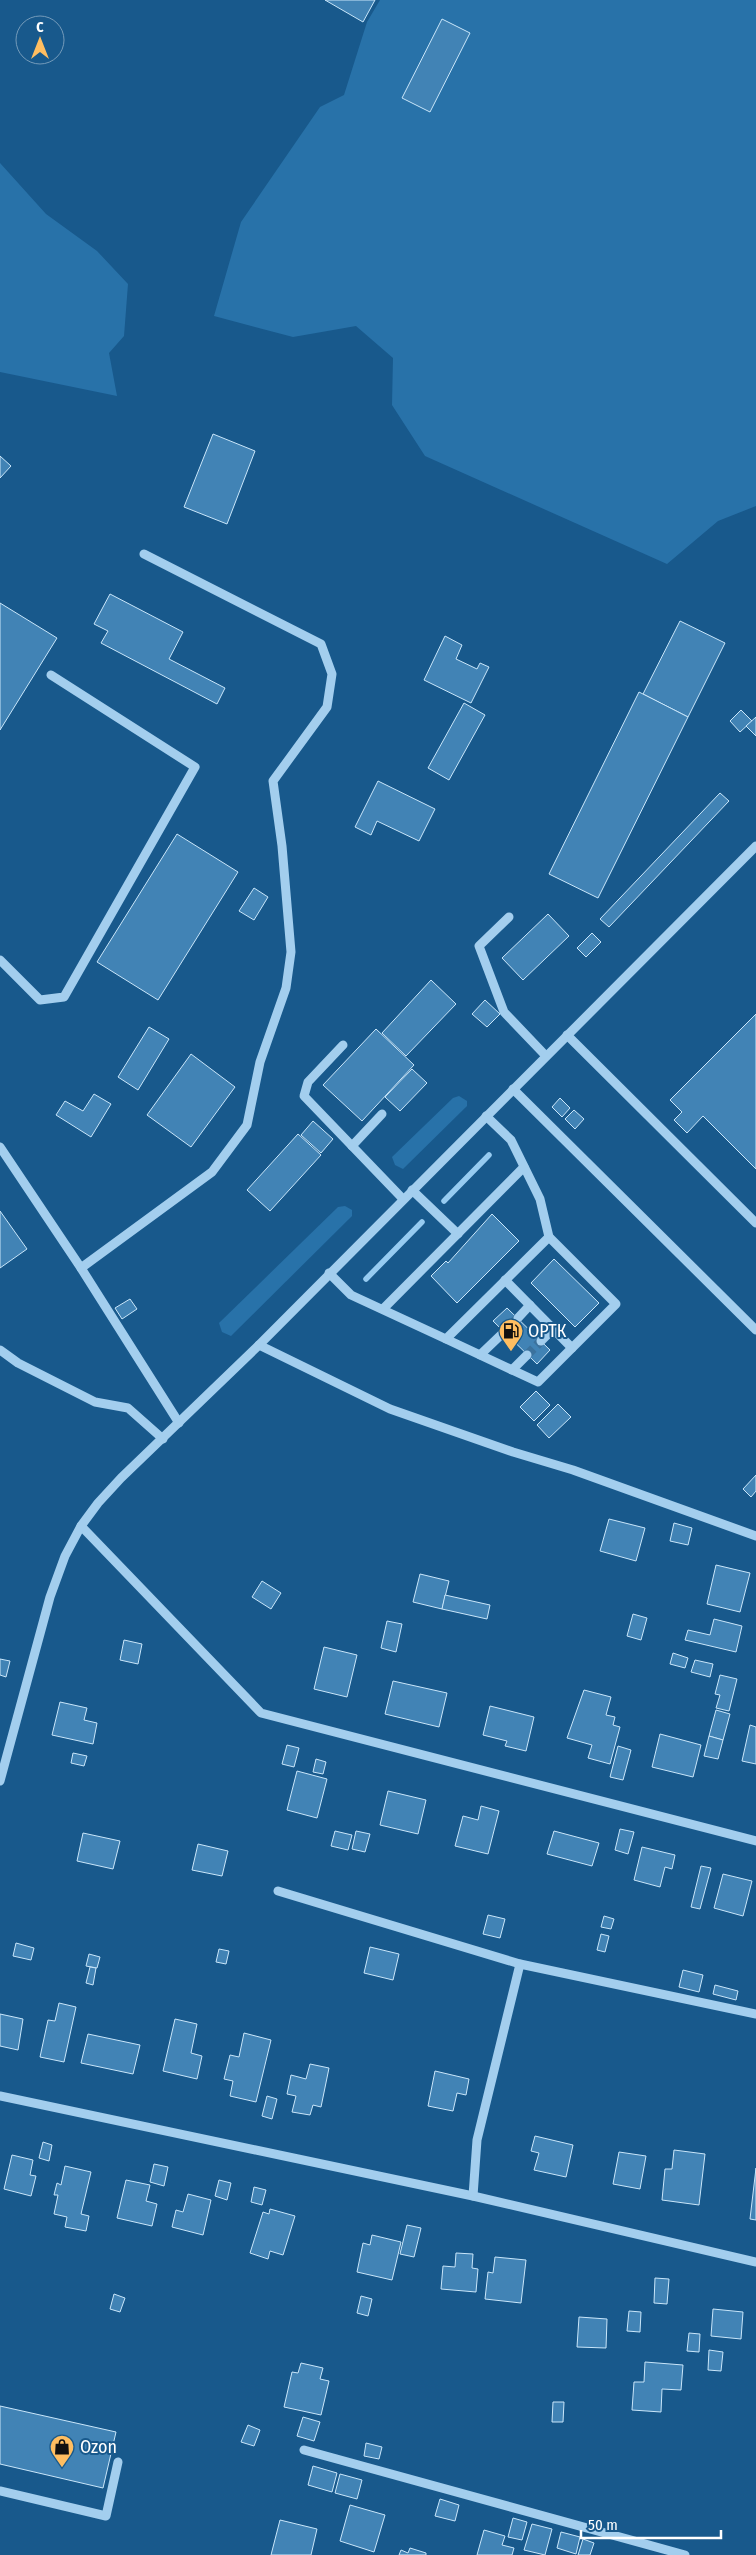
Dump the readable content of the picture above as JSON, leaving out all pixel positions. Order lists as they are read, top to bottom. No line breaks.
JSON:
{"places":{"fuel station":["ОРТК"],"shop":["Ozon"]},"scale_bar":"50 m","north":"top"}
